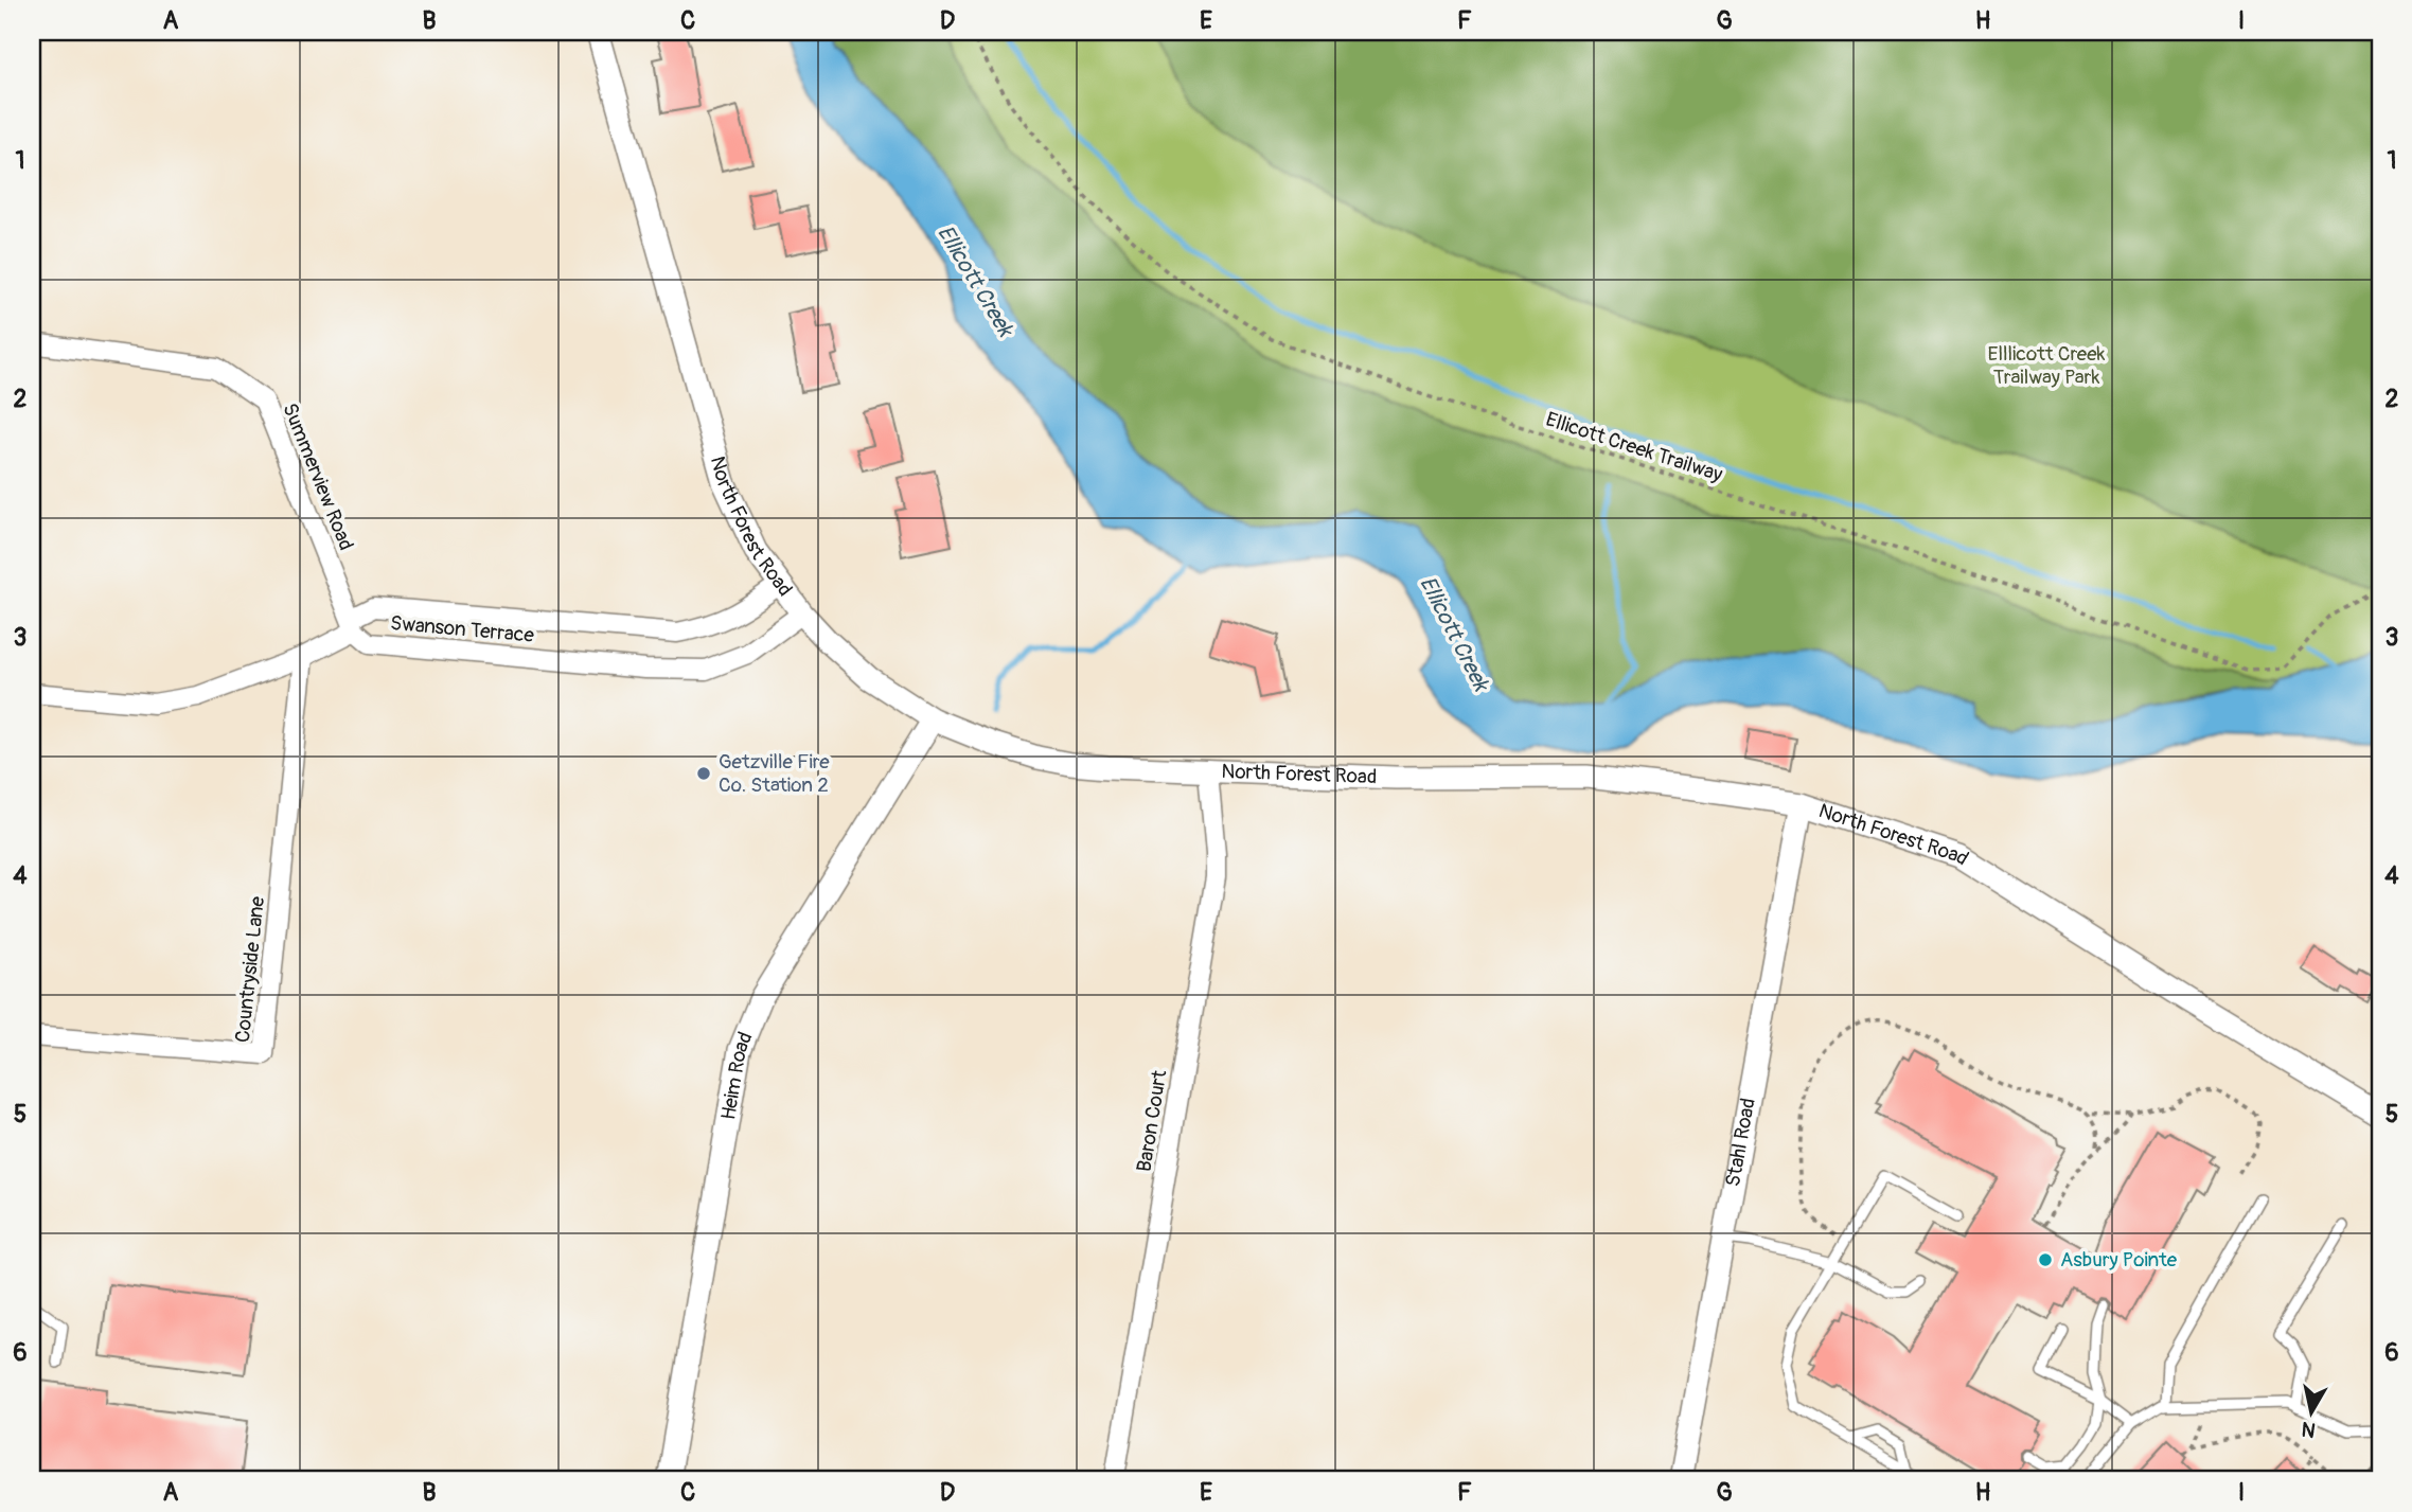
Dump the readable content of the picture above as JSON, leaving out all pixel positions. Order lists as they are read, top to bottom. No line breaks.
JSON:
{"streets":{"street":["Summerview Road","North Forest Road","Swanson Terrace","Countryside Lane","Heim Road","Baron Court","Stahl Road"],"path":["Ellicott Creek Trailway"]},"crossings":[["Summerview Road","Swanson Terrace"],["North Forest Road","Swanson Terrace"],["North Forest Road","Heim Road"],["North Forest Road","Baron Court"],["North Forest Road","Stahl Road"],["Swanson Terrace","Countryside Lane"]],"water":["Ellicott Creek"],"parks":["Elllicott Creek Trailway Park"],"places":["Getzville Fire Co. Station 2","Asbury Pointe"],"north":"bottom","grid":{"columns":["A","B","C","D","E","F","G","H","I"],"rows":["1","2","3","4","5","6"]}}
